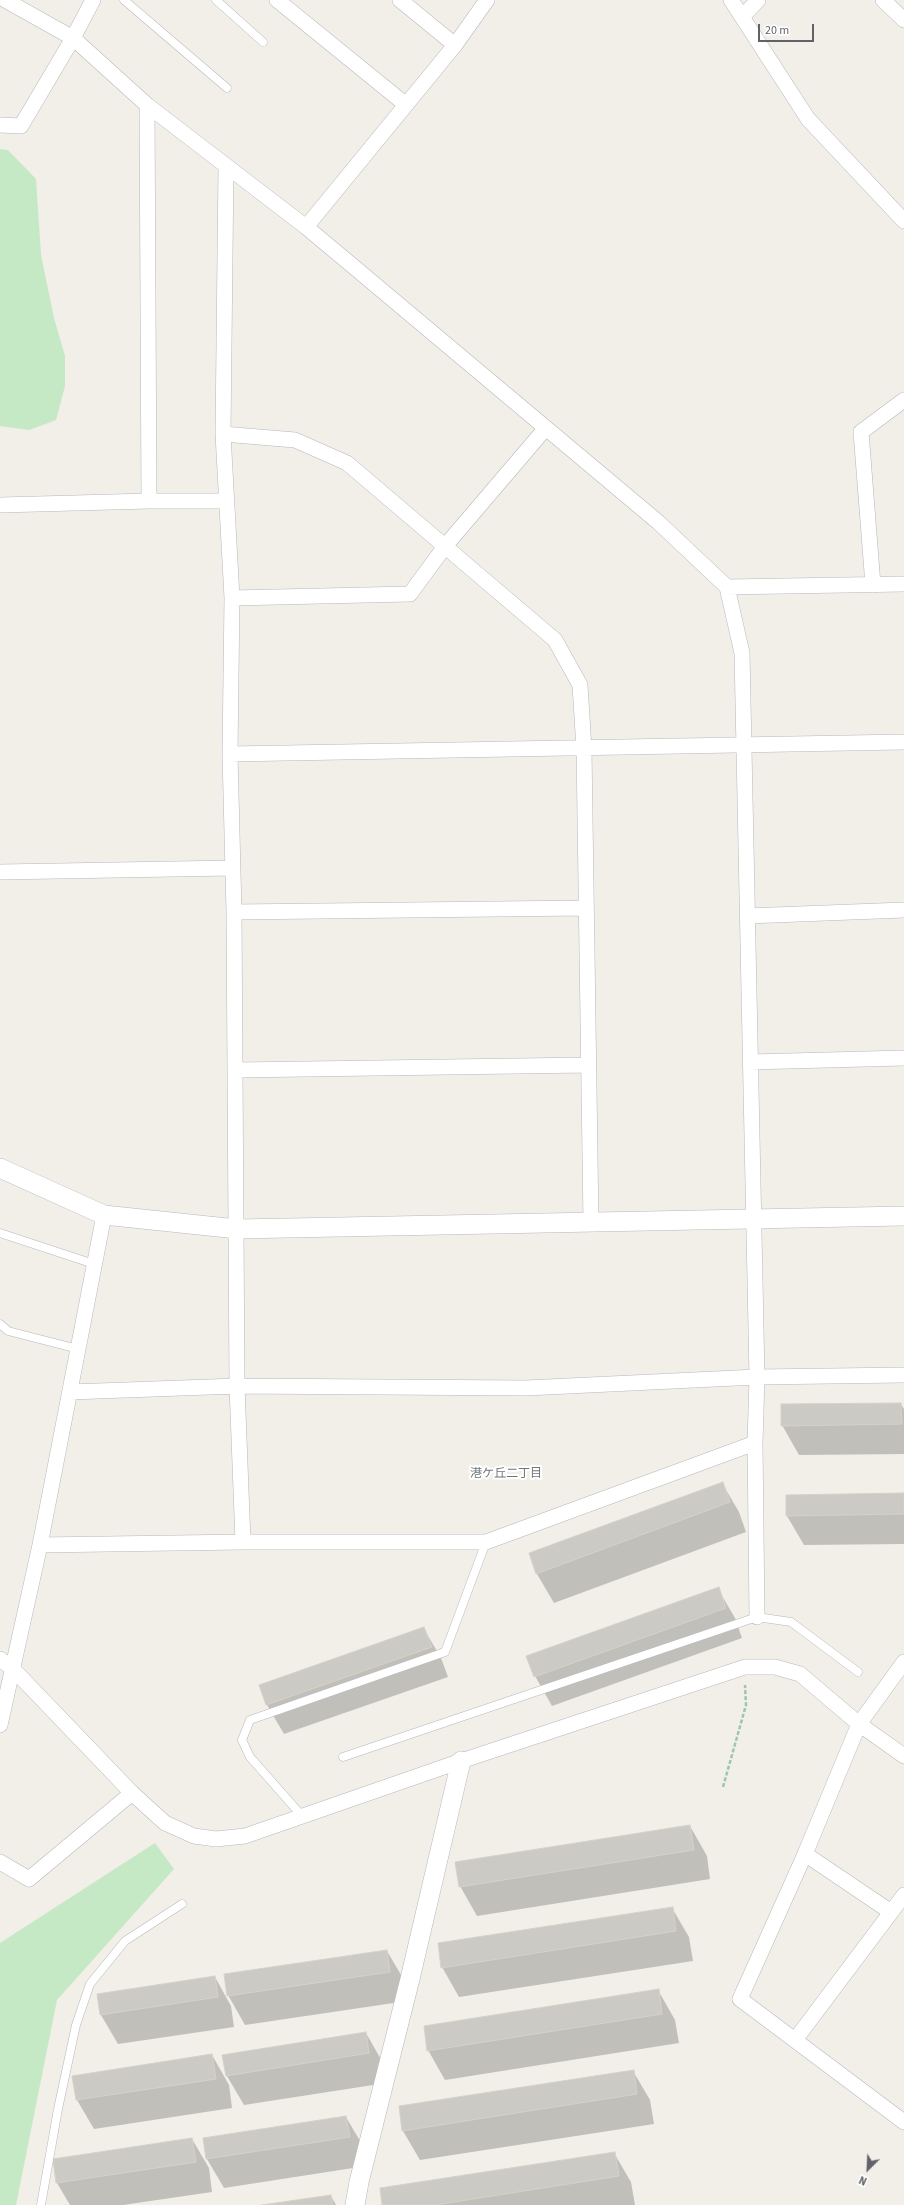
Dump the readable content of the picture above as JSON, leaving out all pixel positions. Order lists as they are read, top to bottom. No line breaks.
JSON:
{"districts":["港ケ丘二丁目"],"scale_bar":"20 m","north":"bottom left"}
